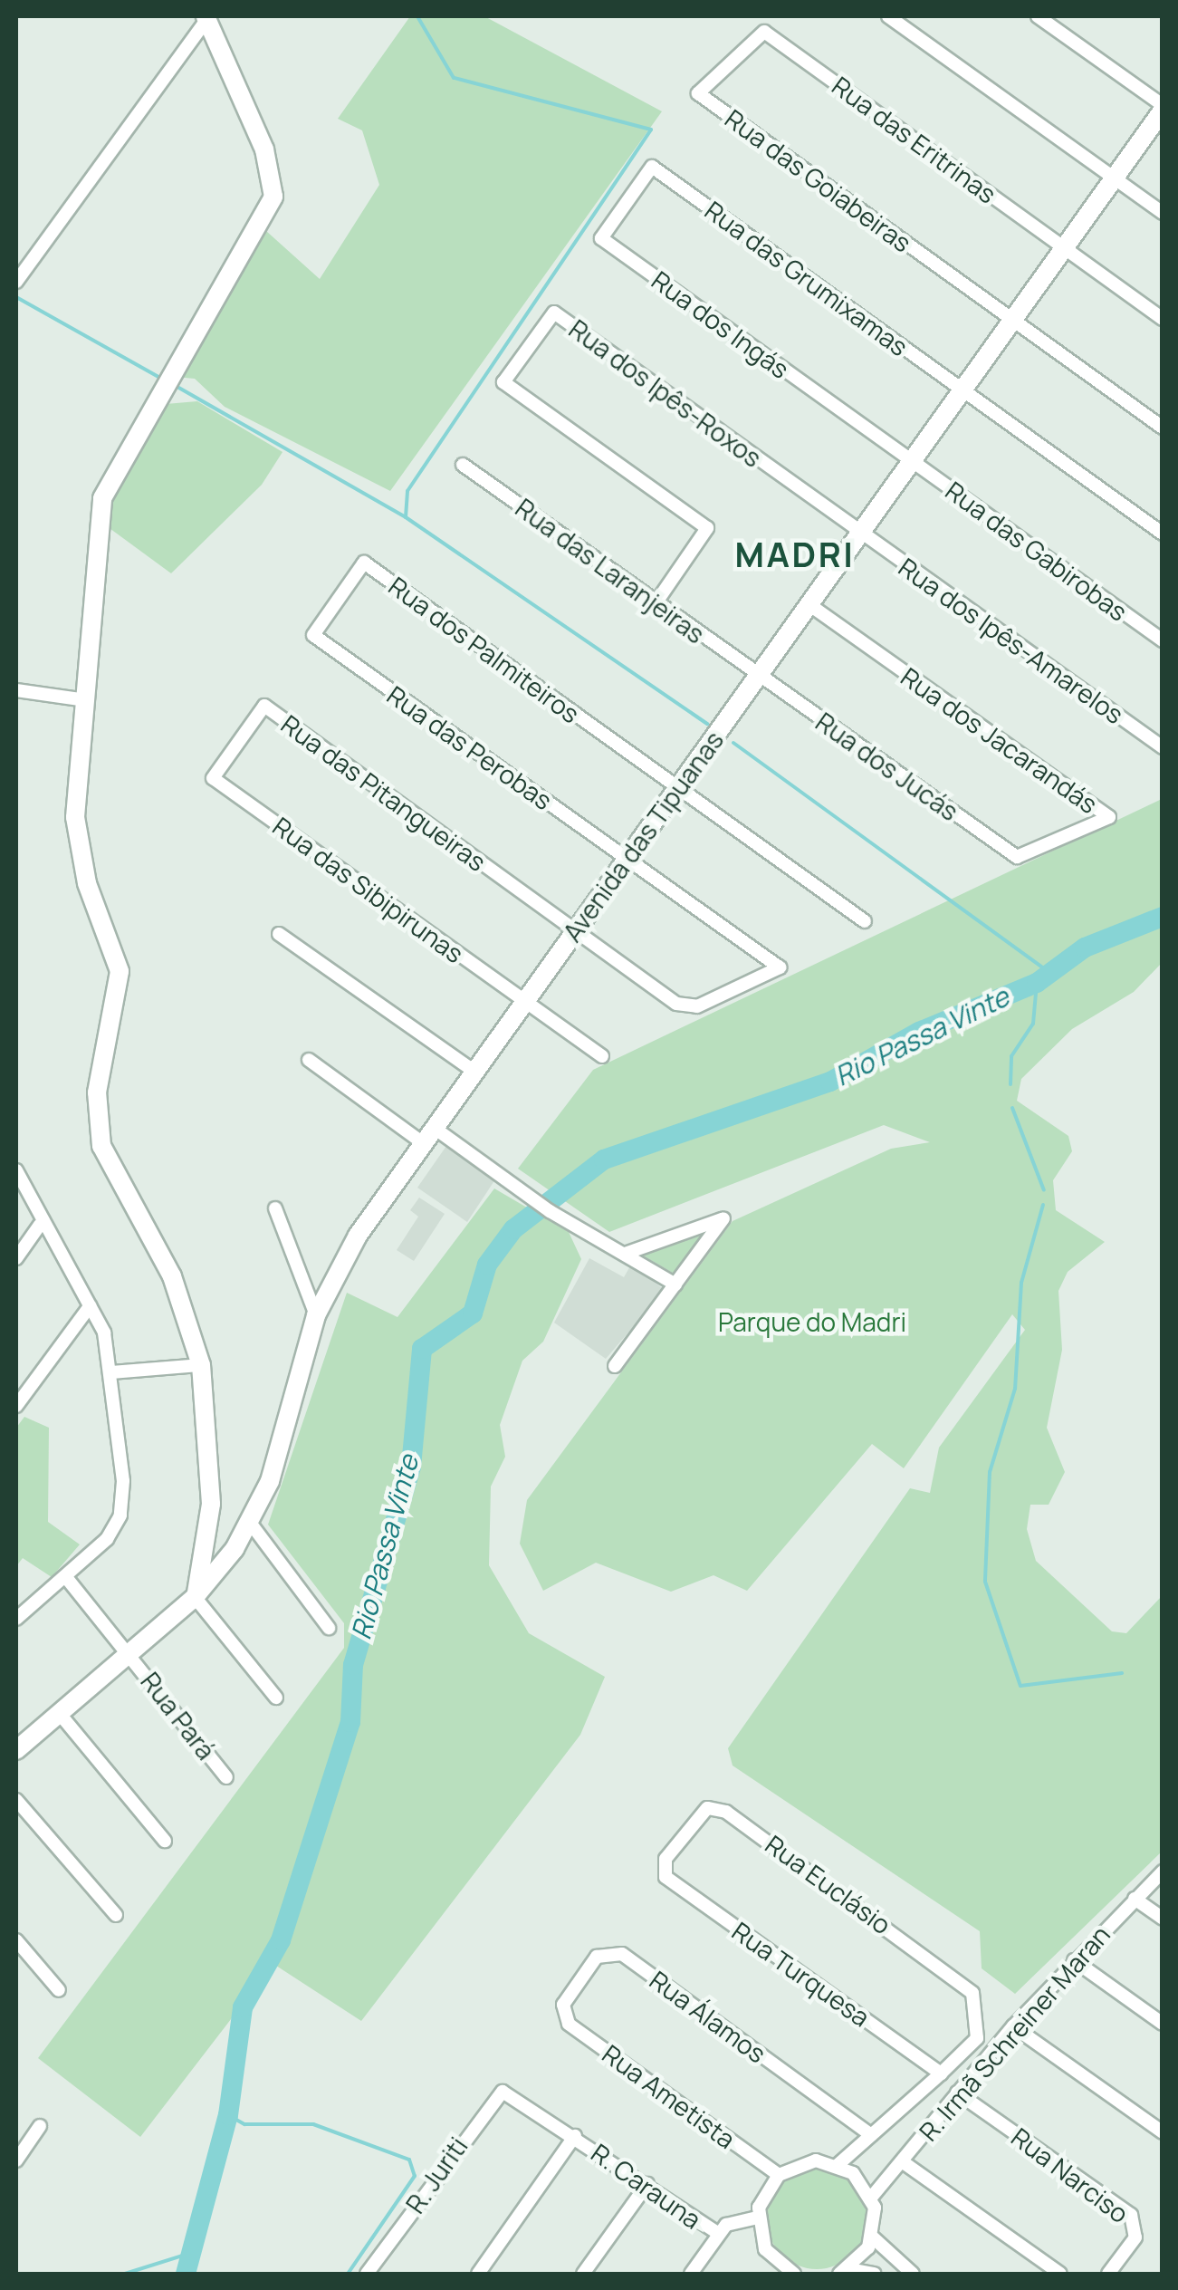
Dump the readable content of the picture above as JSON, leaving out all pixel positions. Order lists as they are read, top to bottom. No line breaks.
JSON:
{"streets":{"main road":["Avenida das Tipuanas"],"street":["Rua das Eritrinas","Rua das Goiabeiras","Rua das Grumixamas","Rua dos Ingás","Rua dos Ipês-Roxos","Rua das Gabirobas","Rua das Laranjeiras","Rua dos Ipês-Amarelos","Rua dos Palmiteiros","Rua dos Jacarandás","Rua das Perobas","Rua dos Jucás","Rua das Pitangueiras","Rua das Sibipirunas","Rua Pará","Rua Euclásio","Rua Turquesa","Rua Álamos","R. Irmã Schreiner Maran","Rua Ametista","R. Juriti","Rua Narciso","R. Carauna"]},"crossings":[["Rua das Eritrinas","Rua das Goiabeiras"],["Rua das Eritrinas","Avenida das Tipuanas"],["Rua das Goiabeiras","Avenida das Tipuanas"],["Rua das Grumixamas","Rua dos Ingás"],["Rua das Grumixamas","Avenida das Tipuanas"],["Rua dos Ingás","Rua das Gabirobas"],["Rua dos Ingás","Avenida das Tipuanas"],["Rua dos Ipês-Roxos","Rua das Laranjeiras"],["Rua dos Ipês-Roxos","Rua dos Ipês-Amarelos"],["Rua dos Ipês-Roxos","Avenida das Tipuanas"],["Rua das Gabirobas","Avenida das Tipuanas"],["Rua das Laranjeiras","Rua dos Jucás"],["Rua das Laranjeiras","Avenida das Tipuanas"],["Rua dos Ipês-Amarelos","Avenida das Tipuanas"],["Rua dos Palmiteiros","Rua das Perobas"],["Rua dos Palmiteiros","Avenida das Tipuanas"],["Rua dos Jacarandás","Rua dos Jucás"],["Rua dos Jacarandás","Avenida das Tipuanas"],["Rua das Perobas","Rua das Pitangueiras"],["Rua das Perobas","Avenida das Tipuanas"],["Rua dos Jucás","Avenida das Tipuanas"],["Rua das Pitangueiras","Avenida das Tipuanas"],["Rua das Pitangueiras","Rua das Sibipirunas"],["Avenida das Tipuanas","Rua das Sibipirunas"],["Avenida das Tipuanas","Rua Pará"],["Rua Euclásio","Rua Turquesa"],["Rua Álamos","Rua Ametista"],["R. Irmã Schreiner Maran","Rua Narciso"],["R. Juriti","R. Carauna"]],"districts":["MADRI"],"water":["Rio Passa Vinte"],"parks":["Parque do Madri"]}
